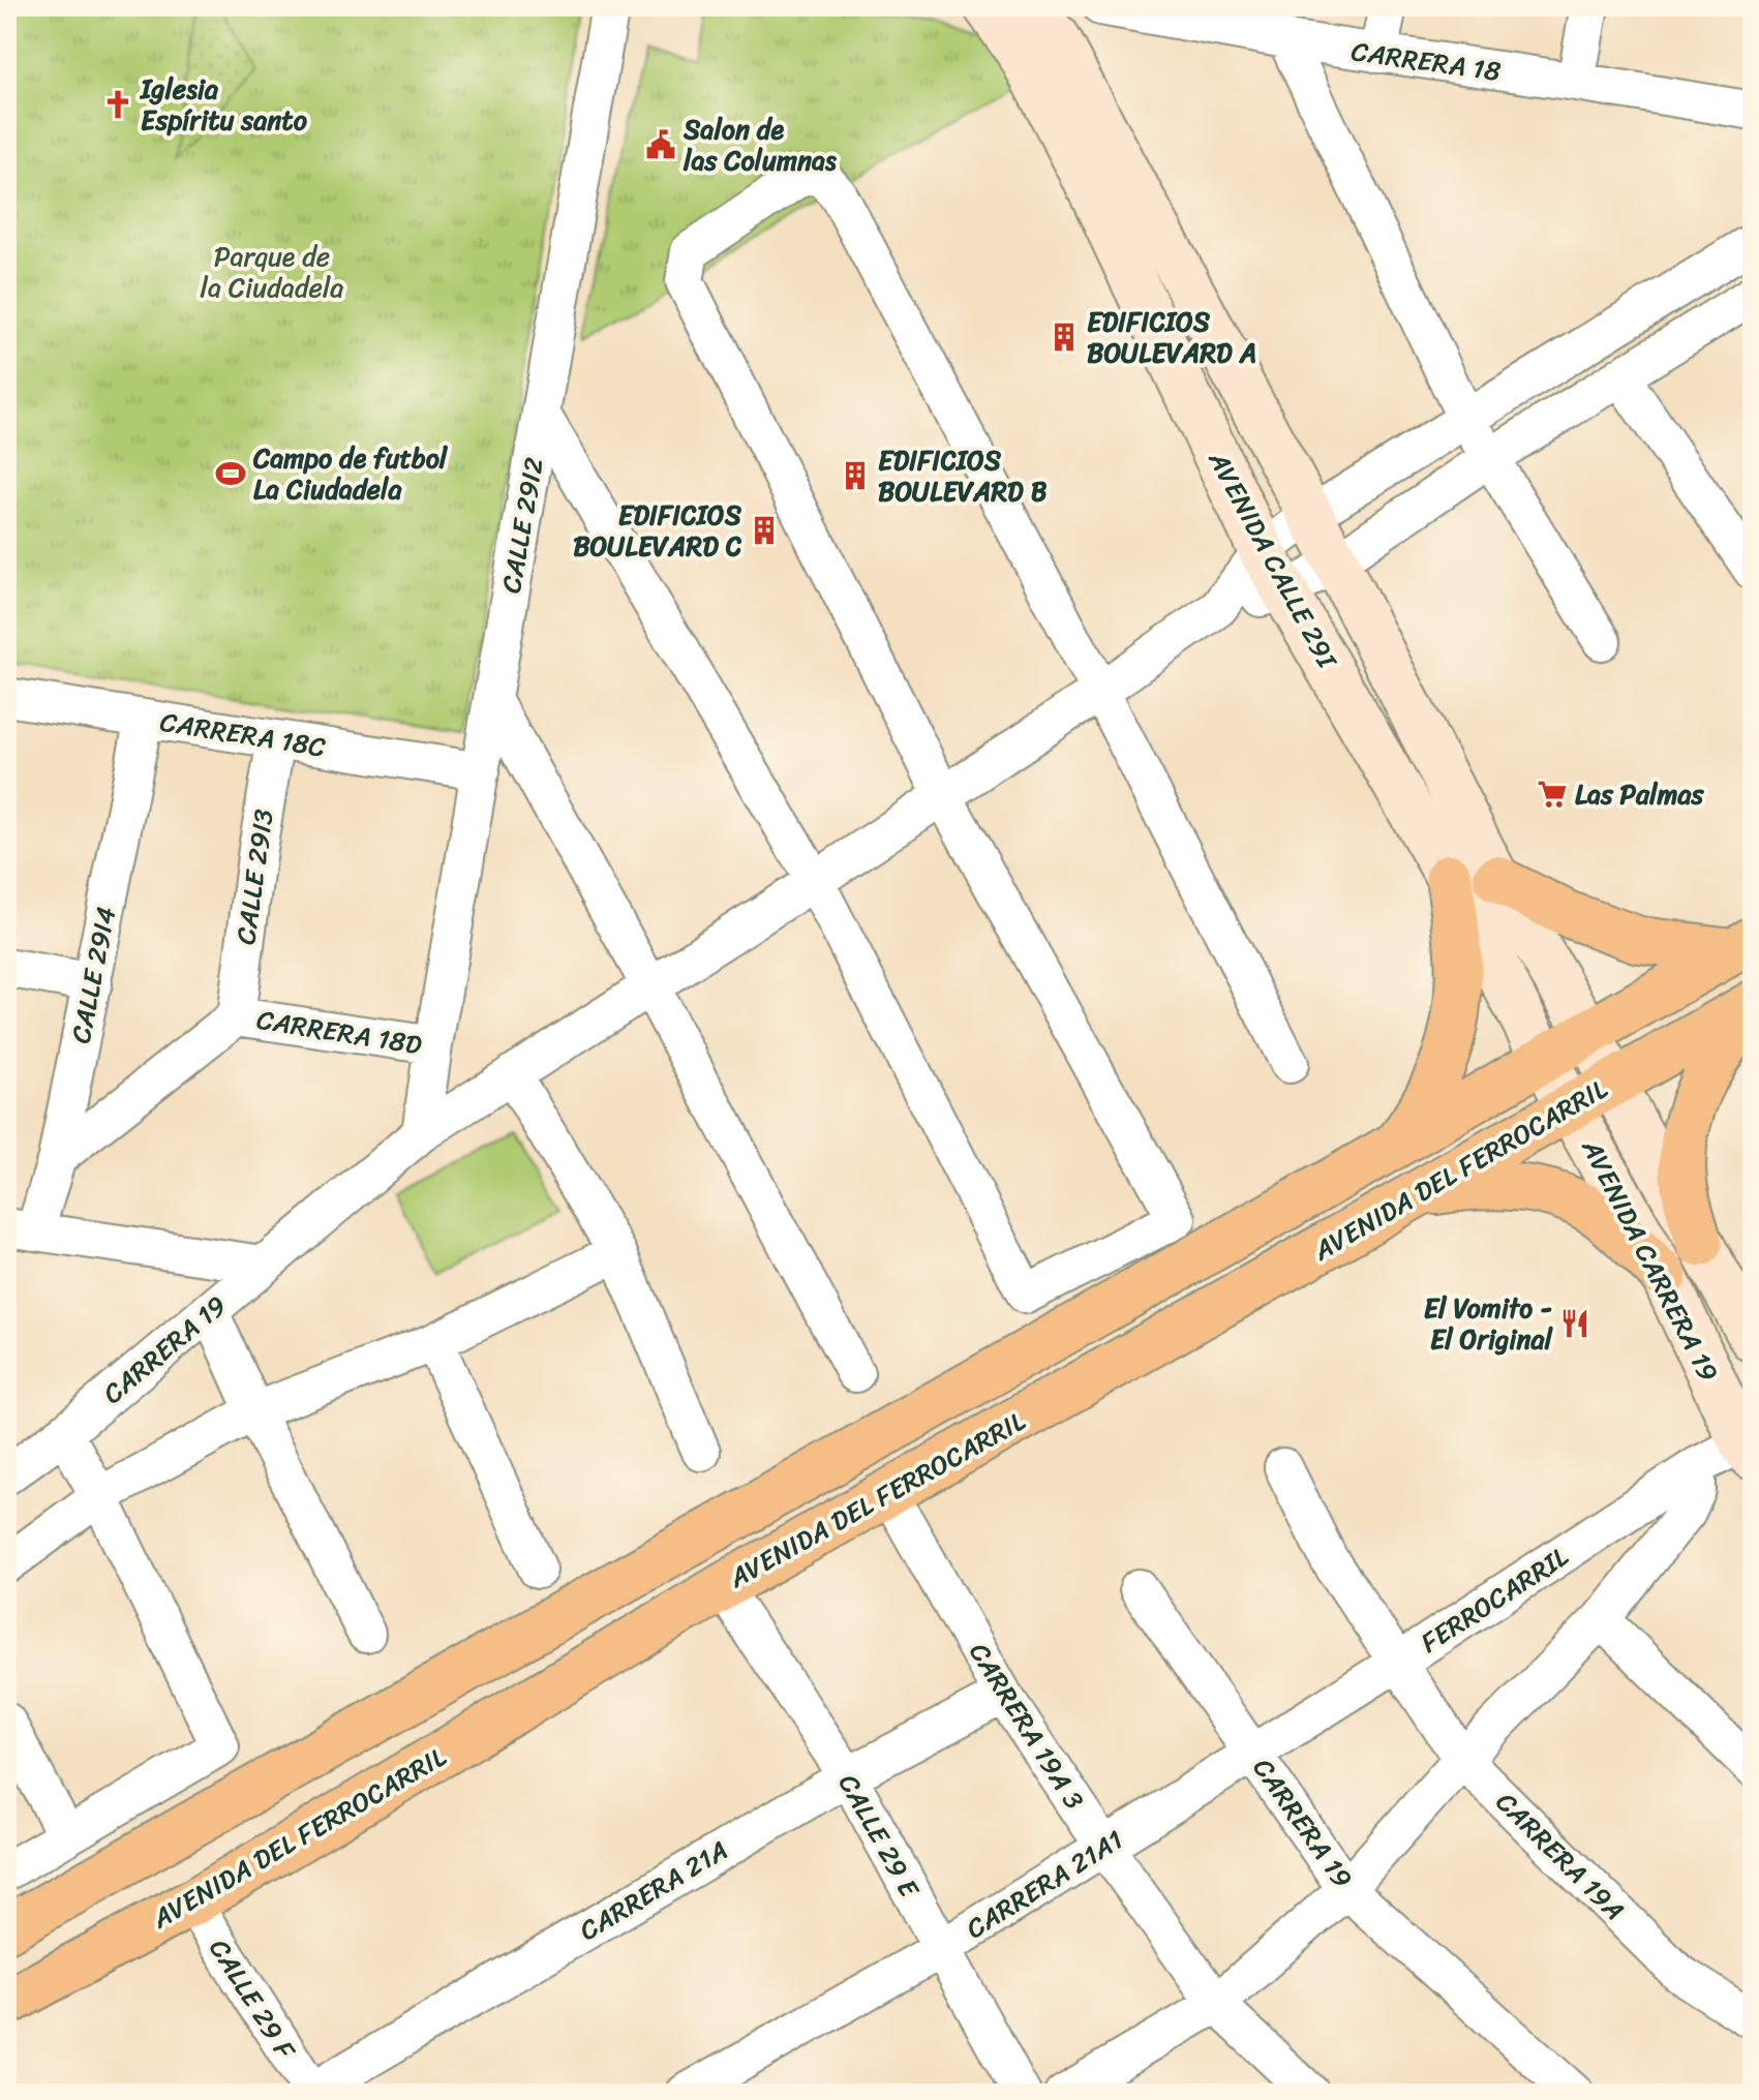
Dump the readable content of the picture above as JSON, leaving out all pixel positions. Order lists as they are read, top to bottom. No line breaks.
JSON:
{"streets":{"main road":["AVENIDA CALLE 29I","AVENIDA DEL FERROCARRIL","AVENIDA CARRERA 19"],"street":["CARRERA 18","CALLE 29I2","CARRERA 18C","CALLE 29I3","CALLE 29I4","CARRERA 18D","CARRERA 19","FERROCARRIL","CARRERA 19A 3","CALLE 29 E","CARRERA 19A","CARRERA 21A1","CARRERA 21A","CALLE 29 F"]},"crossings":[["CALLE 29I2","CARRERA 18C"],["CALLE 29I2","CARRERA 18D"],["AVENIDA CALLE 29I","AVENIDA DEL FERROCARRIL"],["AVENIDA CALLE 29I","AVENIDA CARRERA 19"],["CARRERA 18C","CALLE 29I3"],["CARRERA 18C","CALLE 29I4"],["CALLE 29I3","CARRERA 18D"],["CALLE 29I4","CARRERA 18D"],["CALLE 29I4","CARRERA 19"],["CARRERA 18D","CARRERA 19"],["AVENIDA DEL FERROCARRIL","AVENIDA CARRERA 19"],["AVENIDA DEL FERROCARRIL","CARRERA 19A 3"],["AVENIDA DEL FERROCARRIL","CALLE 29 E"],["AVENIDA DEL FERROCARRIL","CALLE 29 F"],["AVENIDA CARRERA 19","FERROCARRIL"],["CARRERA 19","CARRERA 21A1"],["FERROCARRIL","CARRERA 19A"],["FERROCARRIL","CARRERA 21A1"],["CARRERA 19A 3","CARRERA 21A1"],["CARRERA 19A 3","CARRERA 21A"],["CALLE 29 E","CARRERA 21A1"],["CALLE 29 E","CARRERA 21A"],["CARRERA 19A","CARRERA 21A1"],["CARRERA 21A","CALLE 29 F"]],"parks":["Parque de la Ciudadela"],"places":{"church":["Iglesia Espíritu santo"],"public building":["Salon de las Columnas"],"building":["EDIFICIOS BOULEVARD A","EDIFICIOS BOULEVARD B","EDIFICIOS BOULEVARD C"],"sports":["Campo de futbol La Ciudadela"],"supermarket":["Las Palmas"],"restaurant":["El Vomito - El Original"]}}
